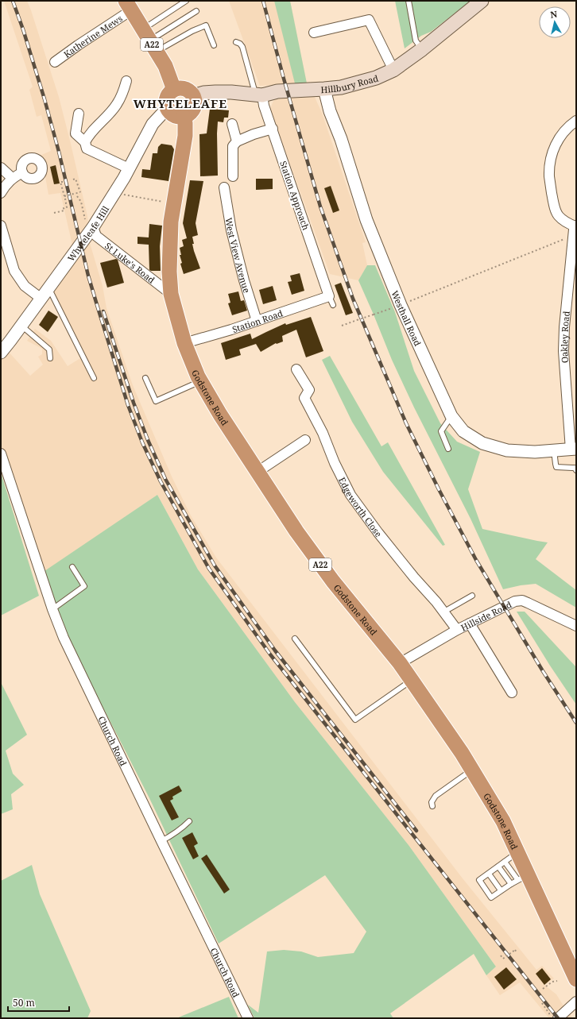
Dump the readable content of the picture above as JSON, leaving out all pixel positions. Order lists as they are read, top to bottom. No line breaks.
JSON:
{"streets":{"highway":["A22","Godstone Road"],"main road":["Hillbury Road"],"street":["Katherine Mews","Station Approach","Whyteleafe Hill","West View Avenue","St Luke's Road","Westhall Road","Station Road","Oakley Road","Edgeworth Close","Hillside Road","Church Road"]},"crossings":[["Katherine Mews","A22"],["A22","Hillbury Road"],["A22","Whyteleafe Hill"],["A22","Godstone Road"],["Hillbury Road","Station Approach"],["Hillbury Road","Whyteleafe Hill"],["Hillbury Road","Westhall Road"],["Hillbury Road","Godstone Road"],["Station Approach","Station Road"],["Whyteleafe Hill","St Luke's Road"],["Whyteleafe Hill","Godstone Road"],["West View Avenue","Station Road"],["St Luke's Road","Godstone Road"],["Westhall Road","Oakley Road"],["Station Road","Godstone Road"],["Godstone Road","Hillside Road"],["Edgeworth Close","Hillside Road"]],"districts":["WHYTELEAFE"],"scale_bar":"50 m","north":"top"}
